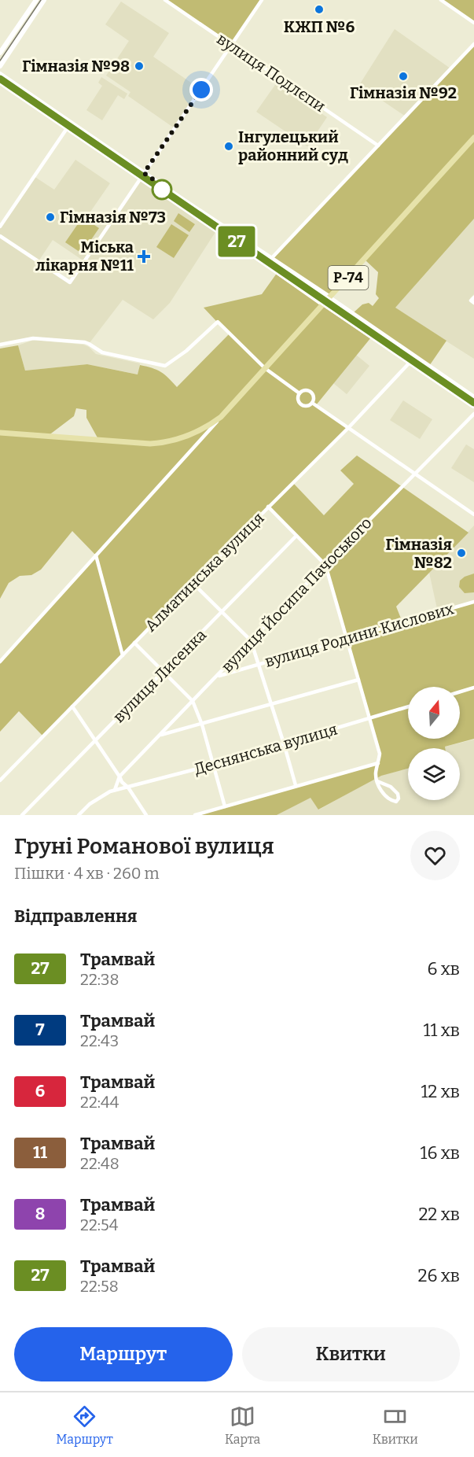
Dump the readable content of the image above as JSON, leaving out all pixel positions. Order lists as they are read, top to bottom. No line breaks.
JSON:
{"streets":{"main road":["Р-74"],"street":["вулиця Подлєпи","Алматинська вулиця","вулиця Йосипа Пачоського","вулиця Родини Кислових","вулиця Лисенка","Деснянська вулиця"]},"crossings":[["вулиця Йосипа Пачоського","вулиця Родини Кислових"]],"places":{"other":["КЖП №6","Гімназія №98","Гімназія №92","Інгулецький районний суд","Гімназія №73","Гімназія №82"],"health":["Міська лікарня №11"]},"lines":["tram line 27"],"north":"top","page":{"on_map":"27","heading":[["Груні Романової вулиця","Пішки · 4 хв · 260 m"],"Відправлення"],"list":[{"mark":"27","name":"Трамвай","note":"22:38","value":"6 хв"},{"mark":"7","name":"Трамвай","note":"22:43","value":"11 хв"},{"mark":"6","name":"Трамвай","note":"22:44","value":"12 хв"},{"mark":"11","name":"Трамвай","note":"22:48","value":"16 хв"},{"mark":"8","name":"Трамвай","note":"22:54","value":"22 хв"},{"mark":"27","name":"Трамвай","note":"22:58","value":"26 хв"}],"buttons":["Маршрут","Квитки"],"tabs":["Маршрут","Карта","Квитки"]}}
